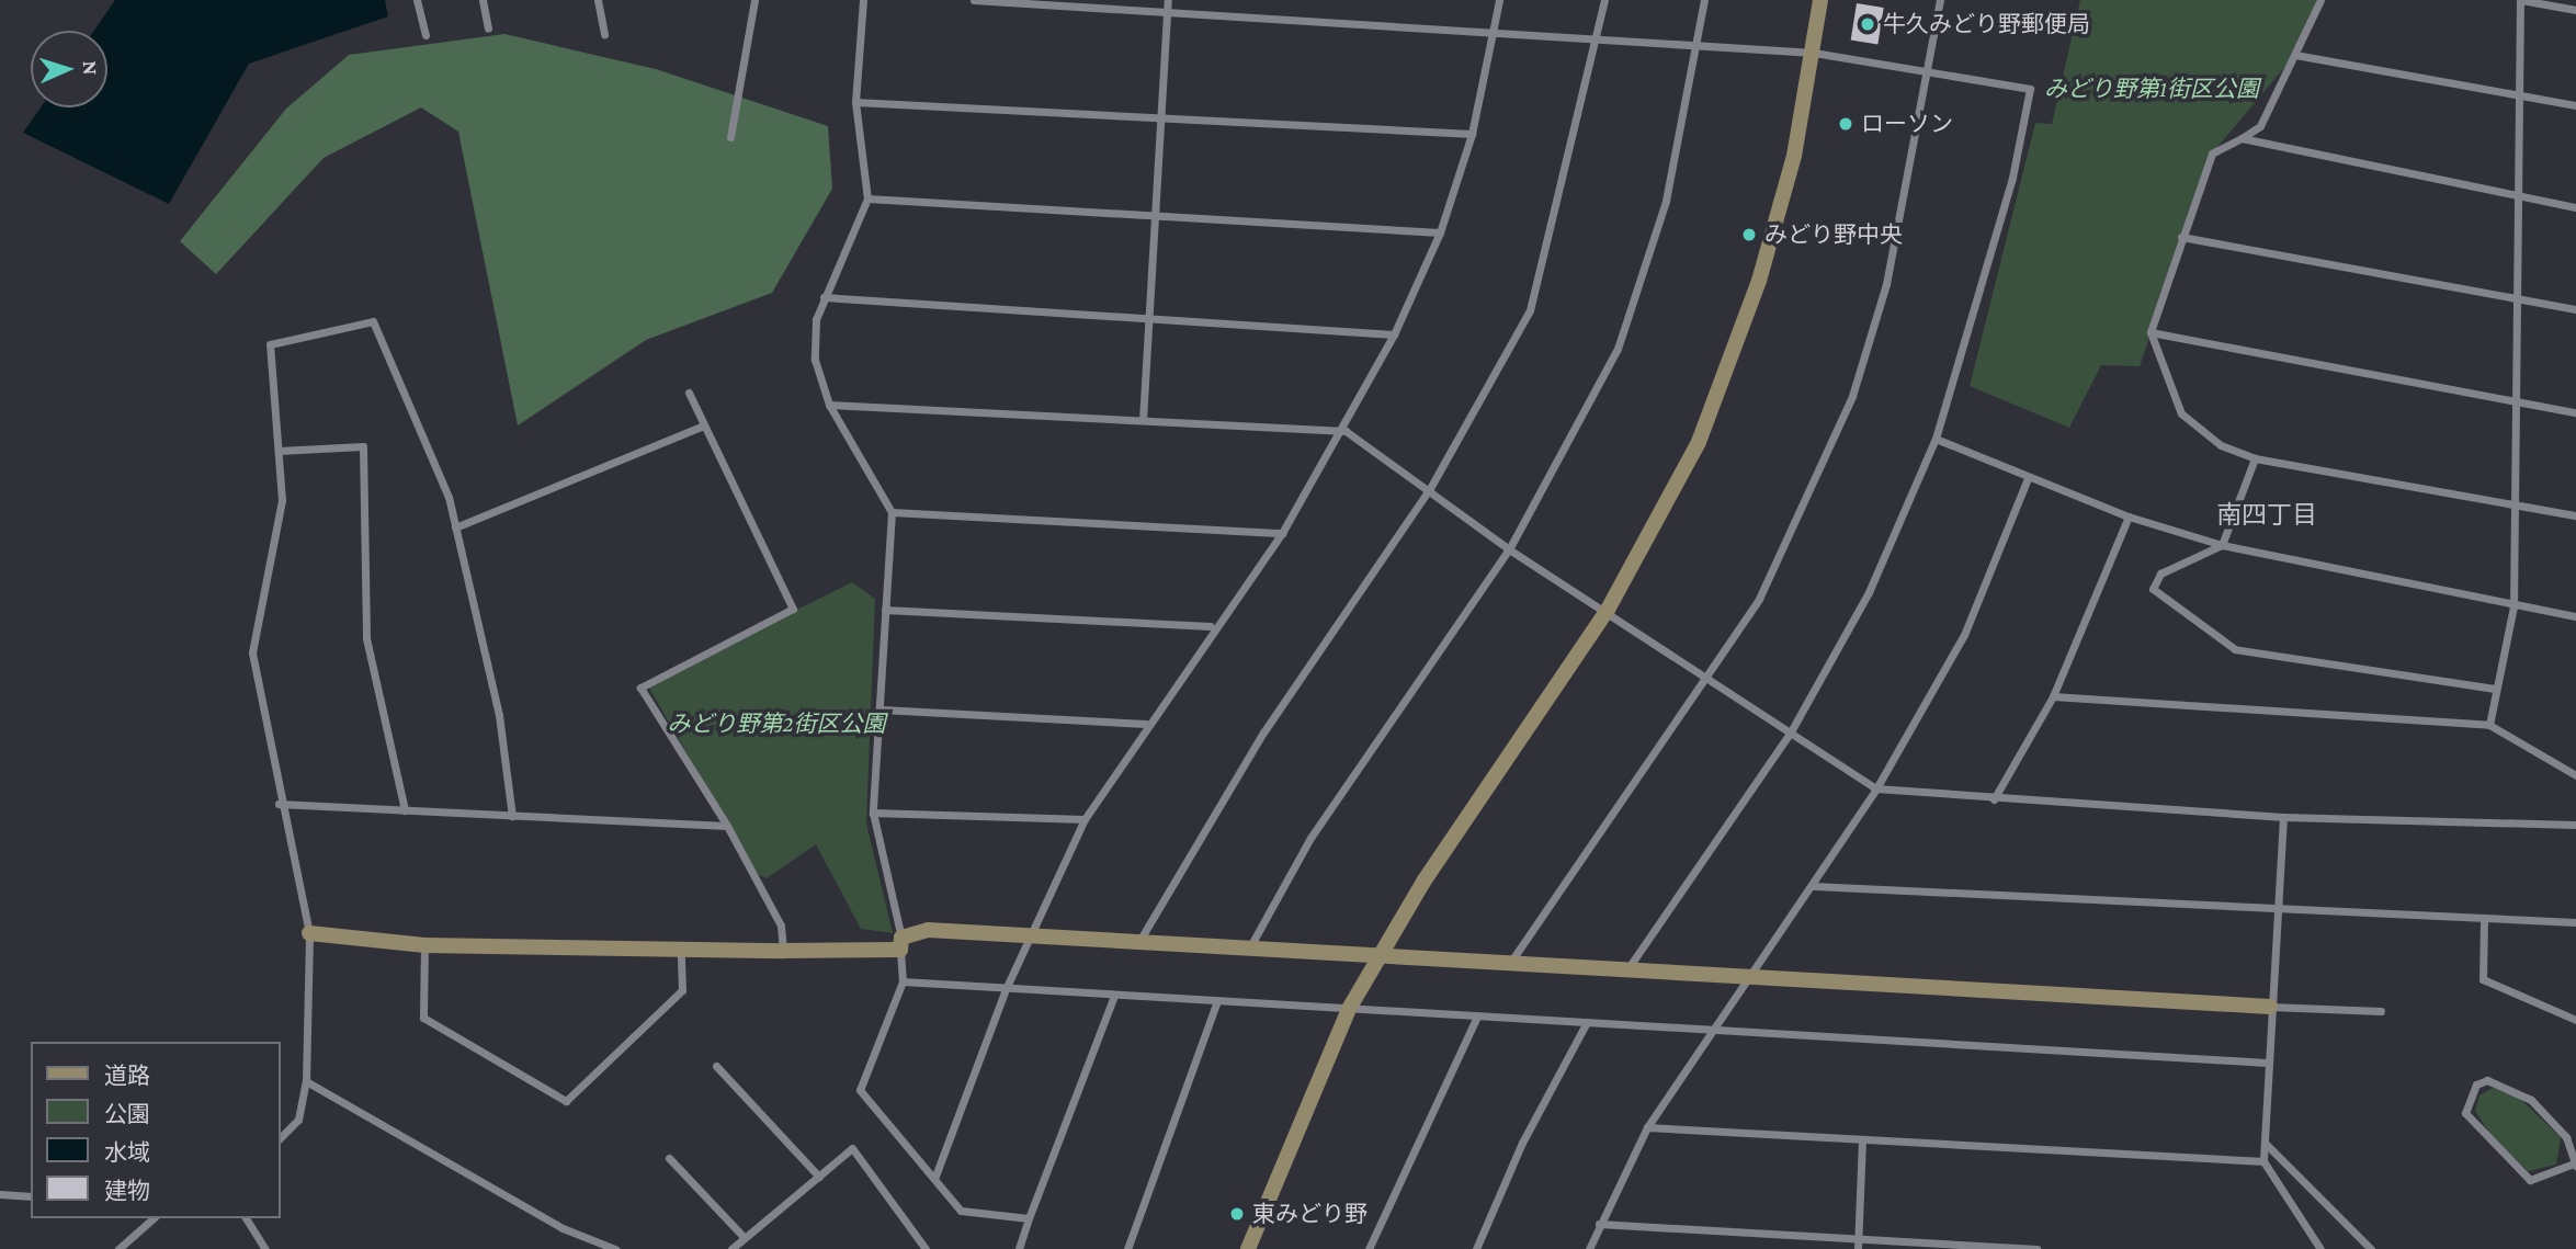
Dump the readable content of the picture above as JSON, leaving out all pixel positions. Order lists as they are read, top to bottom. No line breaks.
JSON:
{"districts":["南四丁目"],"parks":["みどり野第1街区公園","みどり野第2街区公園"],"places":["牛久みどり野郵便局","ローソン","みどり野中央","東みどり野"],"legend":["道路","公園","水域","建物"],"north":"right"}
